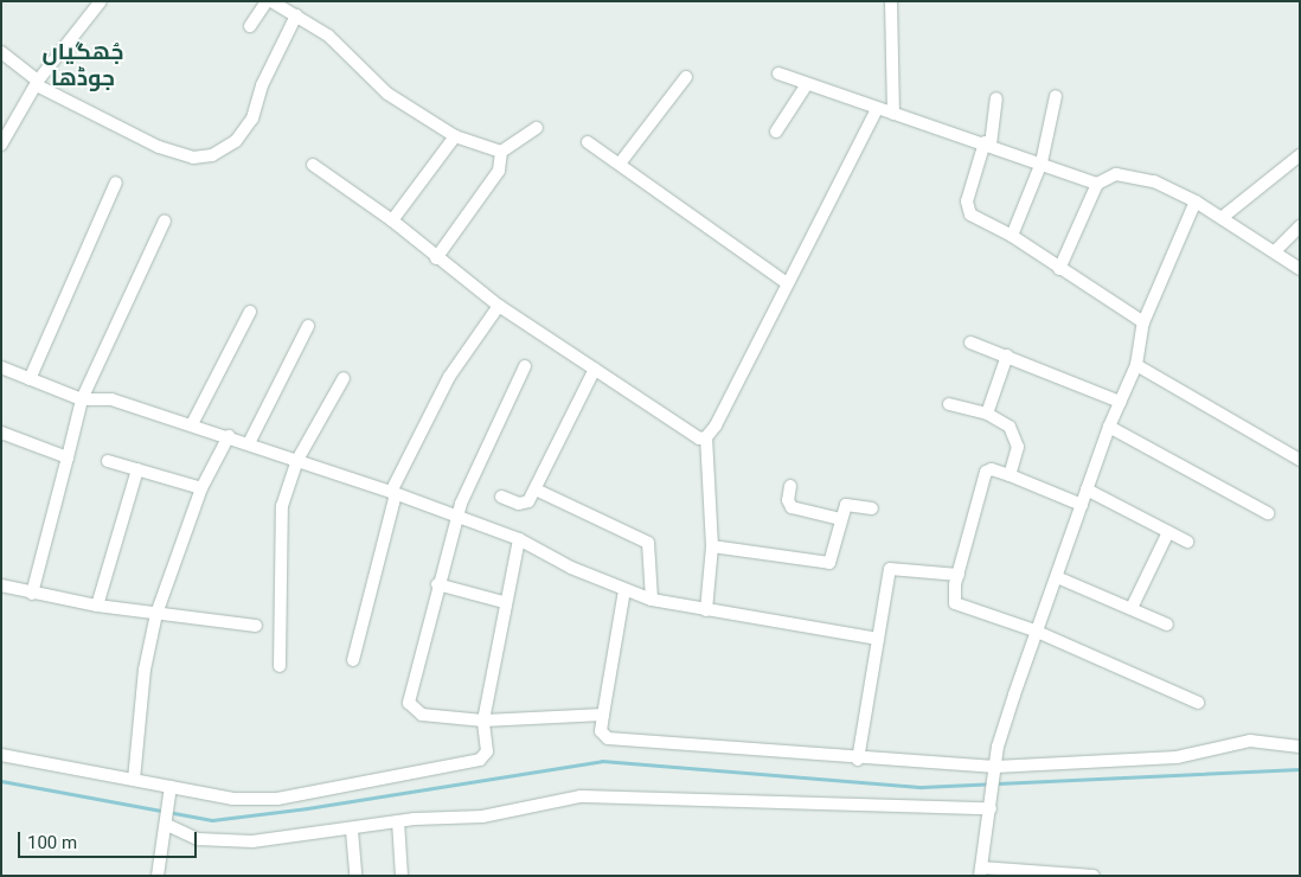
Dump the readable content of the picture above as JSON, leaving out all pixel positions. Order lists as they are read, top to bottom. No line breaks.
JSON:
{"districts":["جُھگیاں جوڈھا"],"scale_bar":"100 m"}
